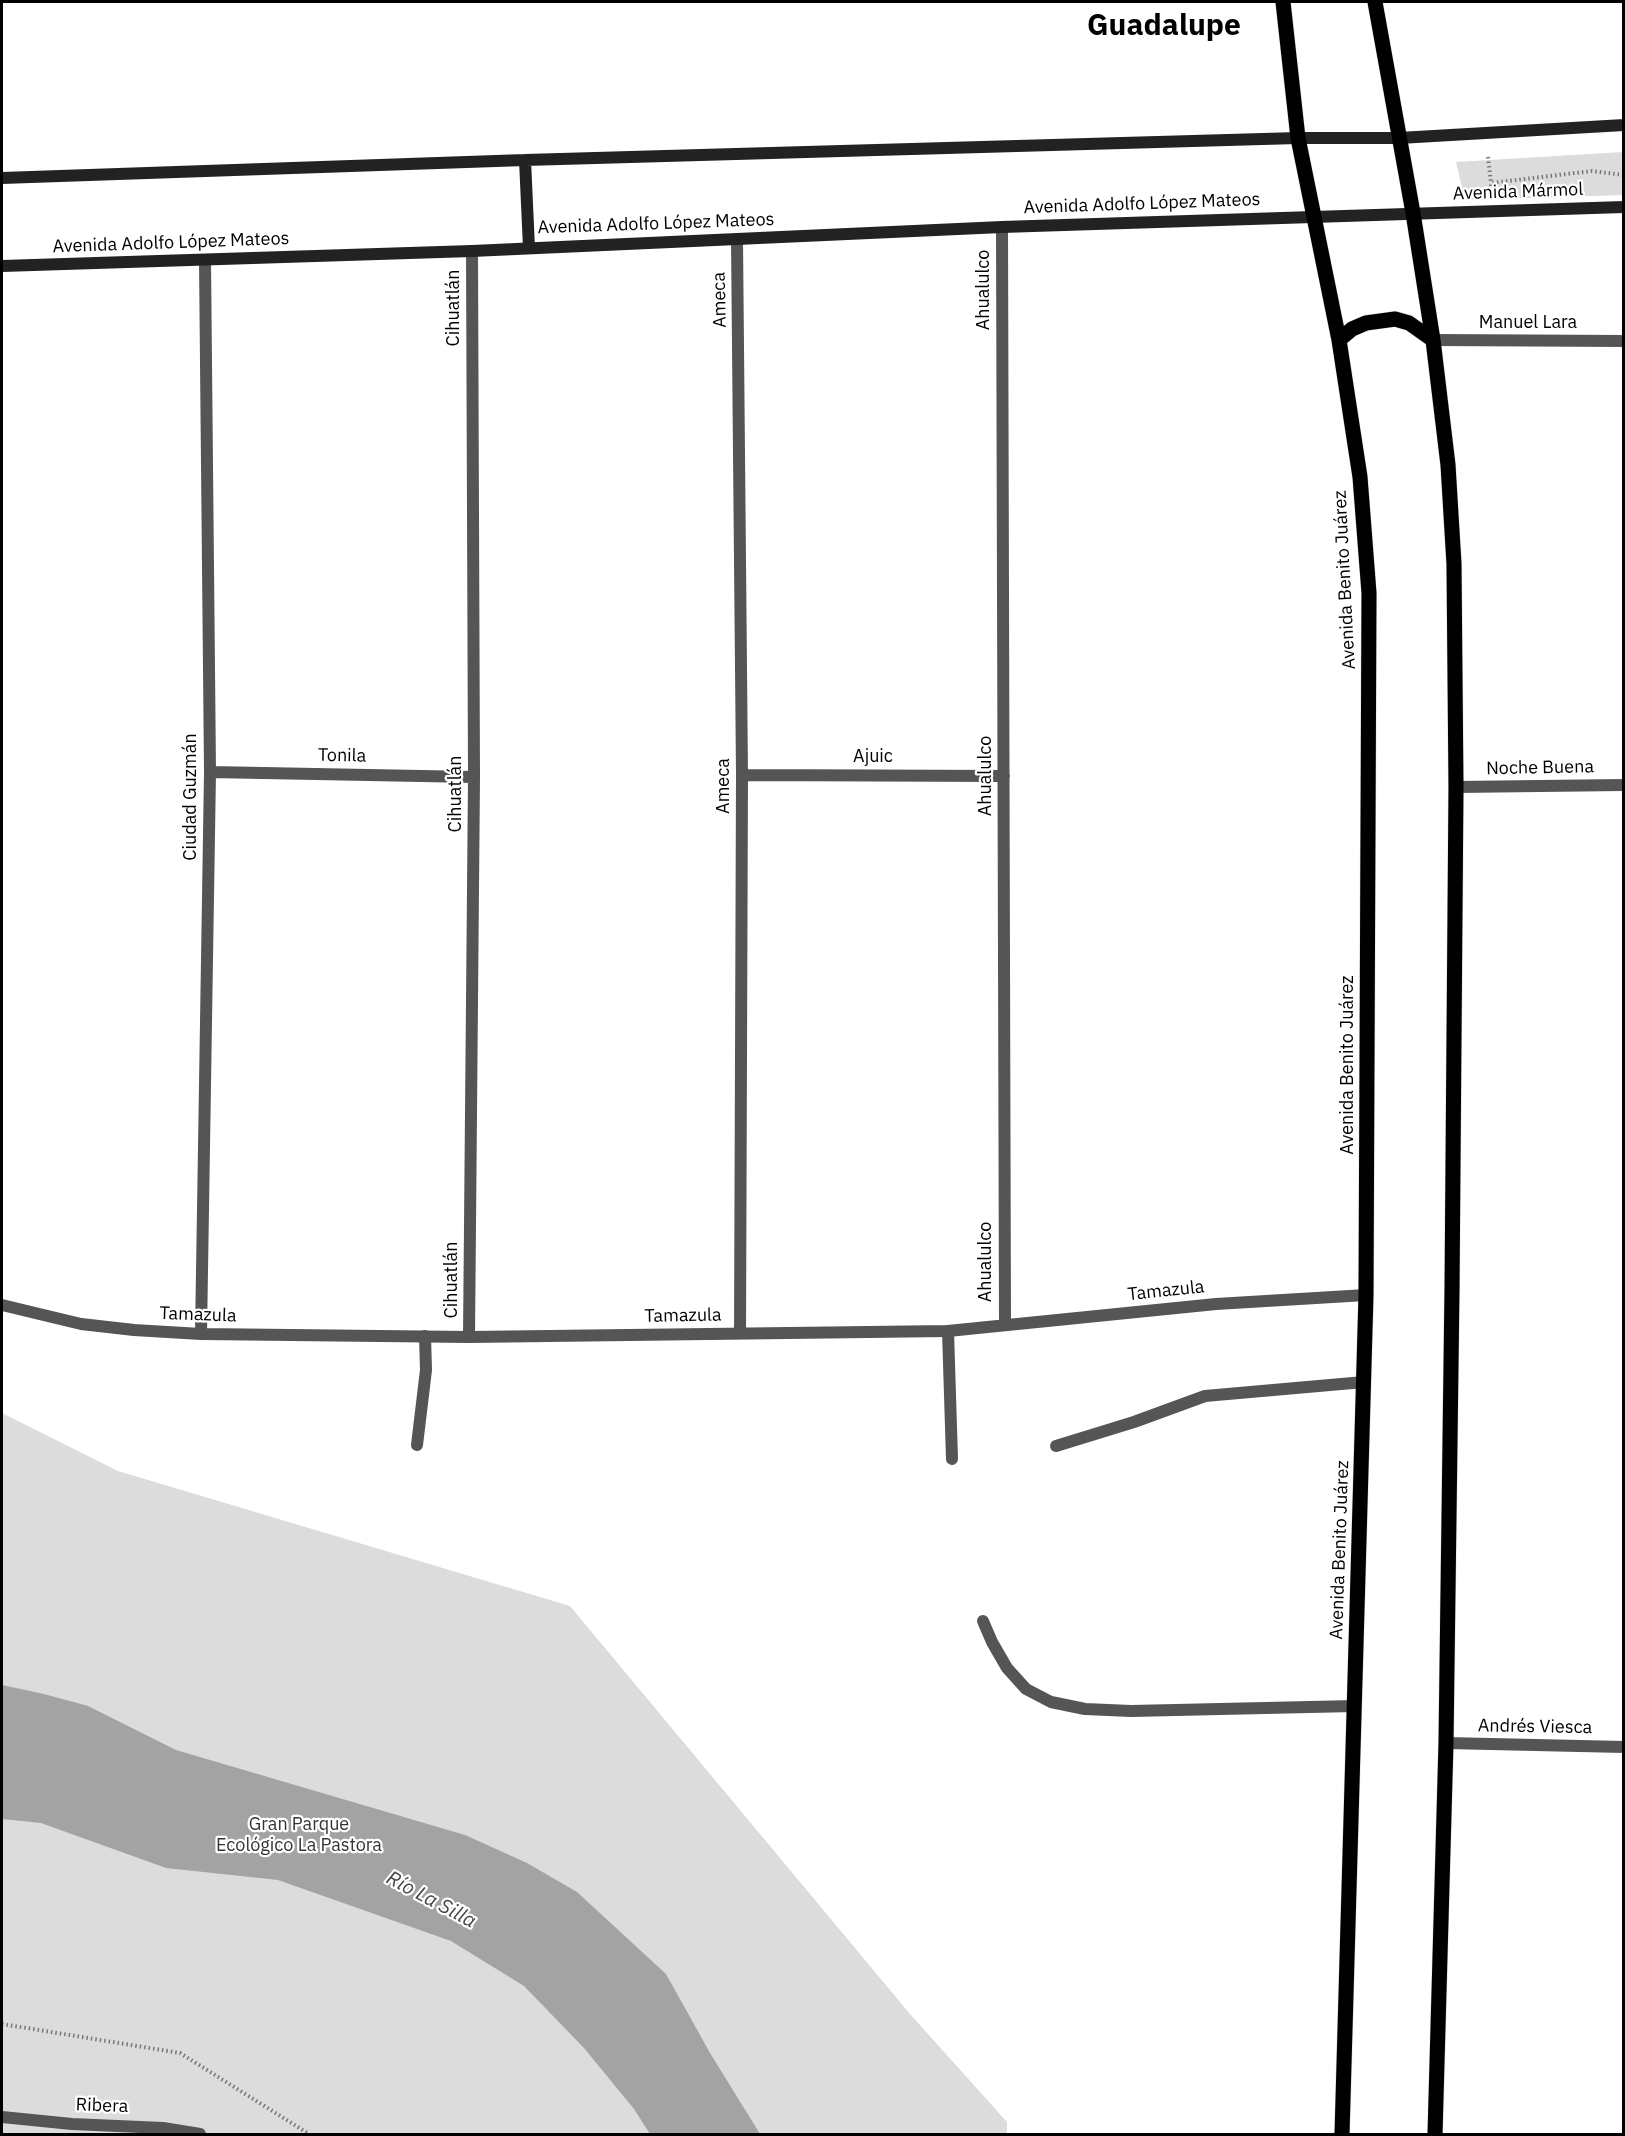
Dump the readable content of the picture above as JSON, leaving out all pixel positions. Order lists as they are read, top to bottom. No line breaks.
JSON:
{"streets":{"main road":["Avenida Mármol","Avenida Adolfo López Mateos","Avenida Benito Juárez"],"street":["Ahualulco","Ameca","Cihuatlán","Manuel Lara","Tonila","Ajuic","Noche Buena","Ciudad Guzmán","Tamazula","Andrés Viesca","Ribera"]},"crossings":[["Avenida Mármol","Avenida Adolfo López Mateos"],["Avenida Mármol","Avenida Benito Juárez"],["Avenida Adolfo López Mateos","Ahualulco"],["Avenida Adolfo López Mateos","Ameca"],["Avenida Adolfo López Mateos","Cihuatlán"],["Avenida Adolfo López Mateos","Avenida Benito Juárez"],["Avenida Adolfo López Mateos","Ciudad Guzmán"],["Ahualulco","Ajuic"],["Ahualulco","Tamazula"],["Ameca","Ajuic"],["Ameca","Tamazula"],["Cihuatlán","Tonila"],["Cihuatlán","Tamazula"],["Avenida Benito Juárez","Tamazula"],["Tonila","Ciudad Guzmán"],["Ciudad Guzmán","Tamazula"]],"districts":["Guadalupe"],"water":["Río La Silla"],"parks":["Gran Parque Ecológico La Pastora"]}
